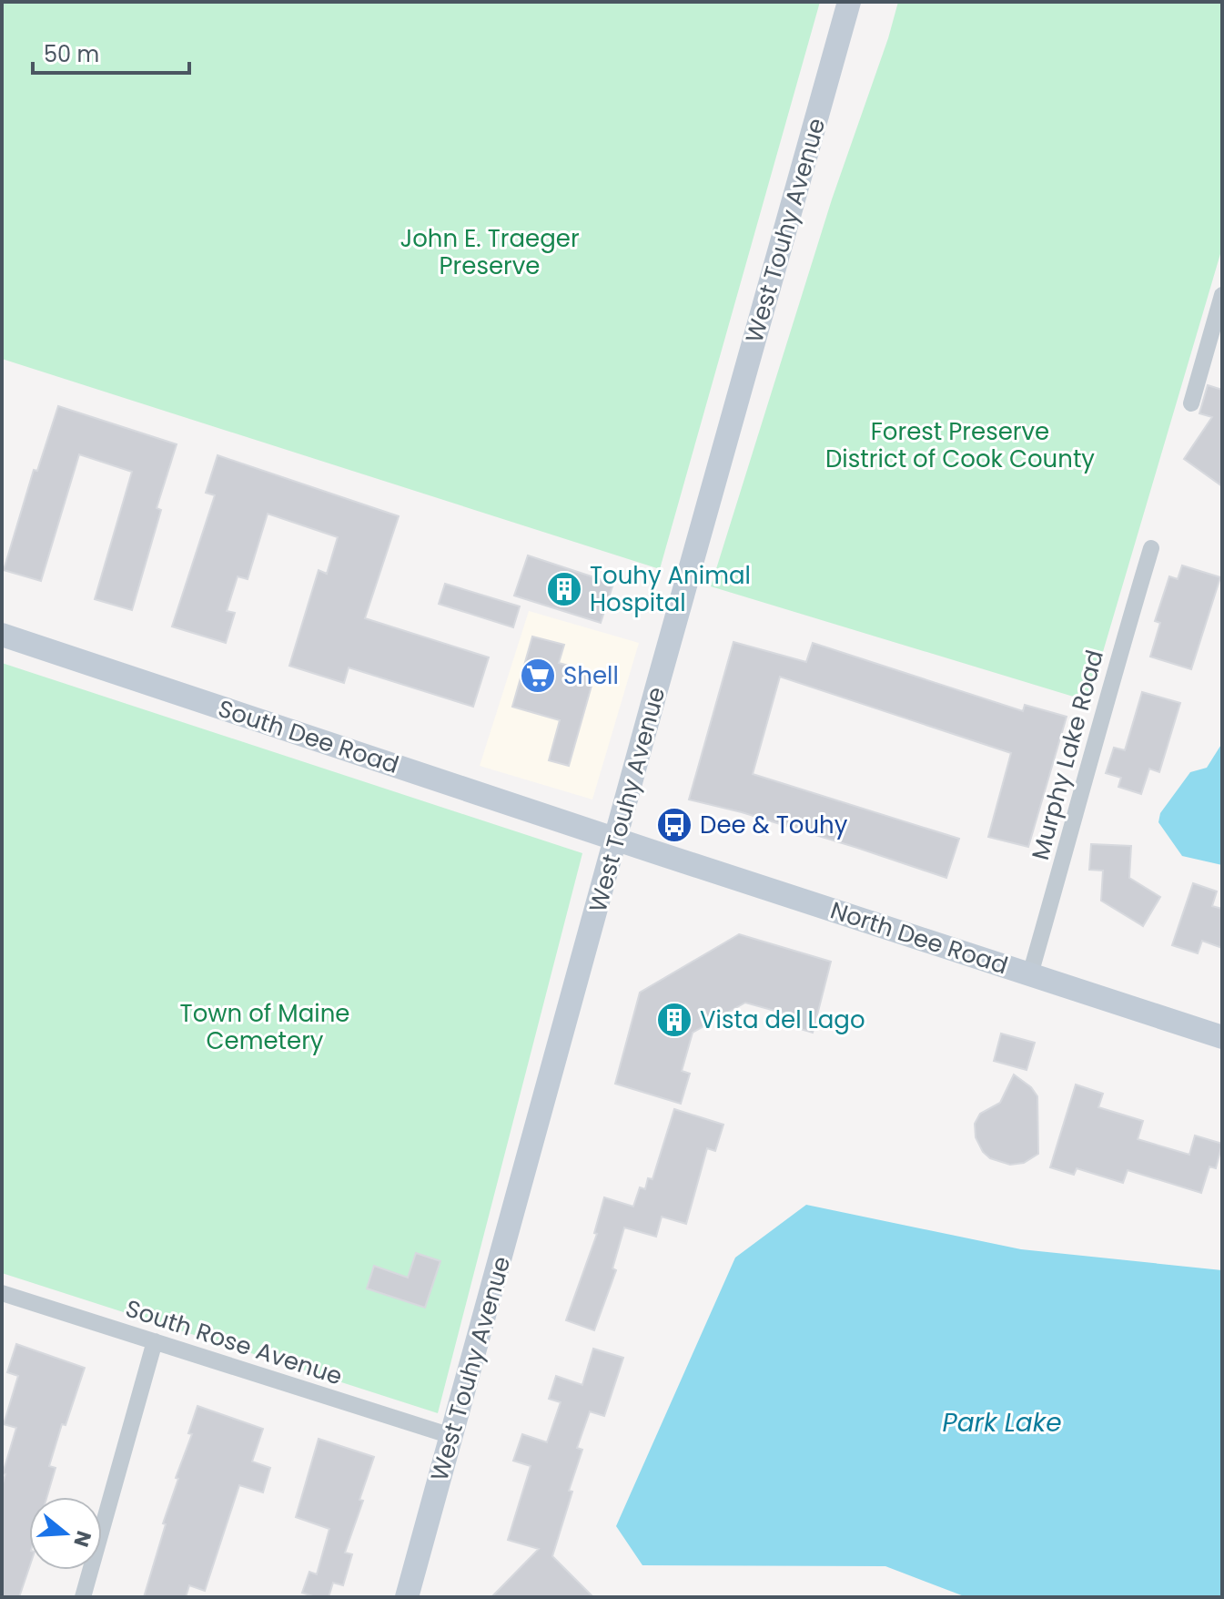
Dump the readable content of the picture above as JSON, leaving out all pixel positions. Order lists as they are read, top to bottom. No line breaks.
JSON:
{"streets":{"main road":["West Touhy Avenue","South Dee Road","North Dee Road"],"street":["Murphy Lake Road","South Rose Avenue"]},"crossings":[["West Touhy Avenue","South Dee Road"],["West Touhy Avenue","North Dee Road"],["West Touhy Avenue","South Rose Avenue"],["South Dee Road","North Dee Road"],["Murphy Lake Road","North Dee Road"]],"water":["Park Lake"],"parks":["John E. Traeger Preserve","Forest Preserve District of Cook County","Town of Maine Cemetery"],"places":{"building":["Touhy Animal Hospital","Vista del Lago"],"supermarket":["Shell"],"bus stop":["Dee & Touhy"]},"scale_bar":"50 m","north":"right"}
